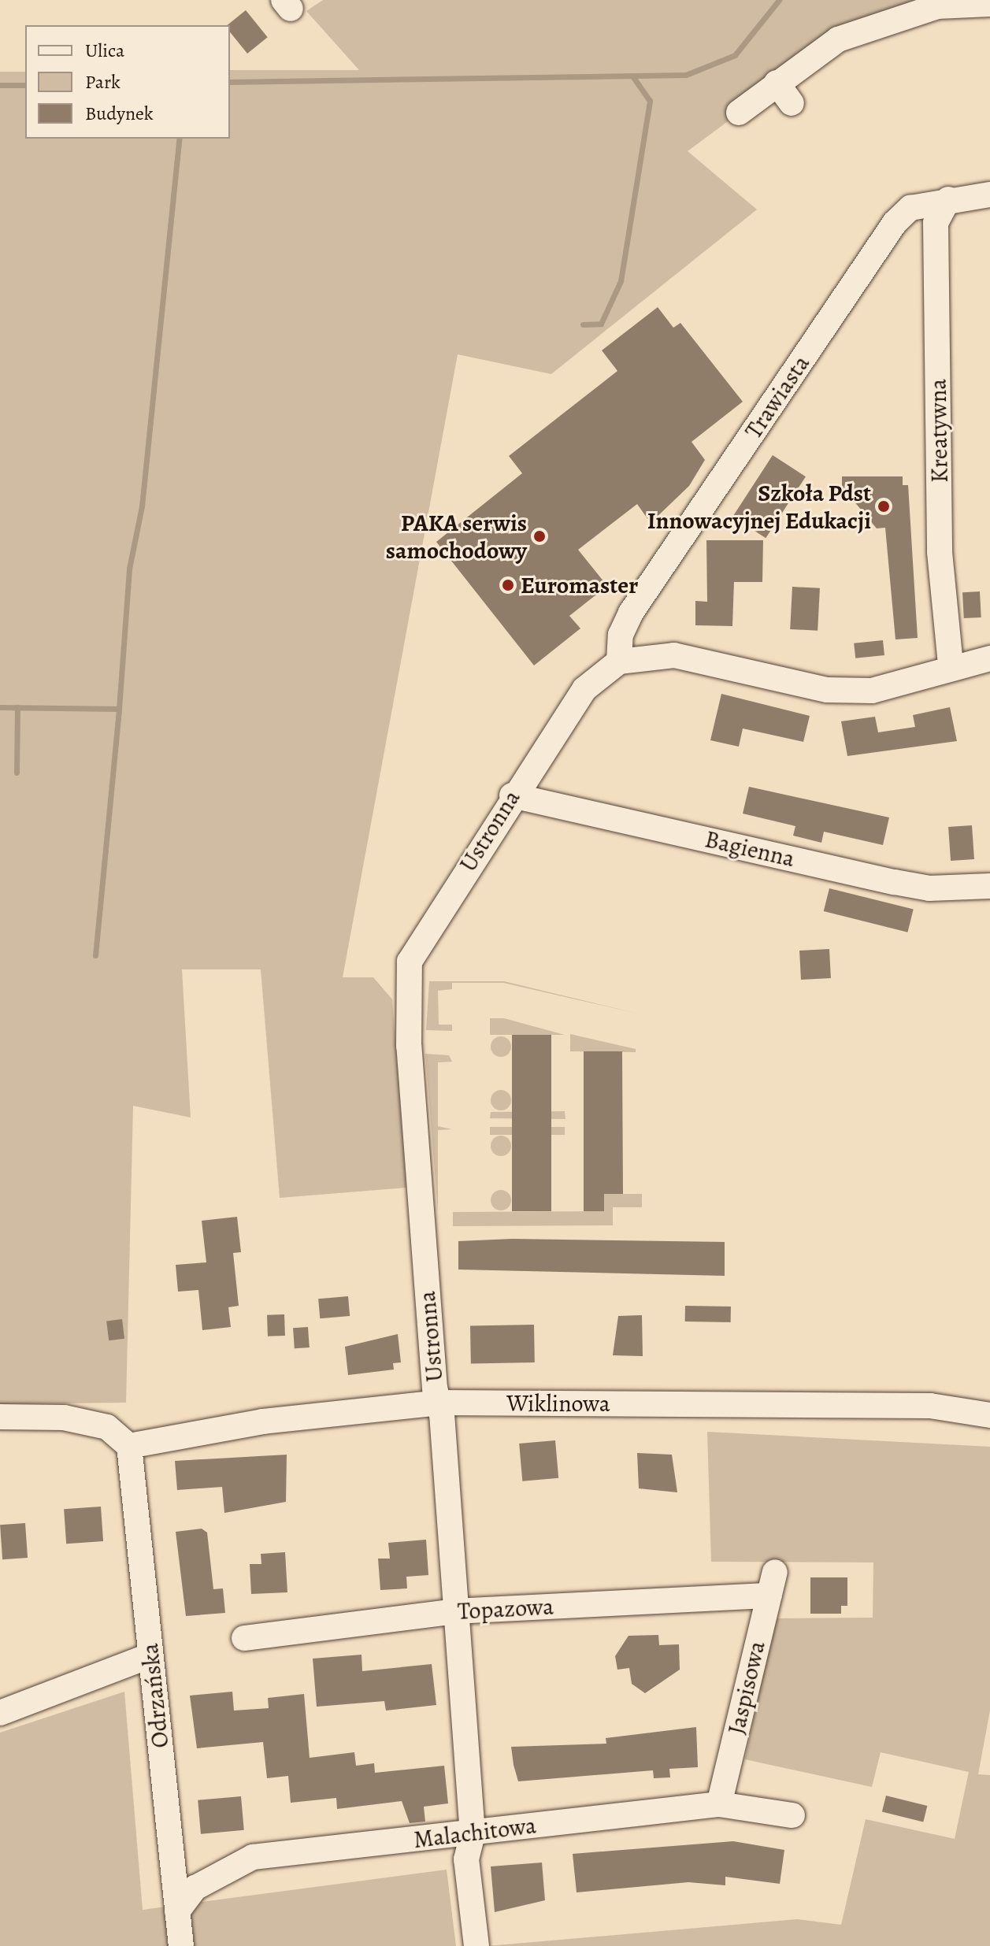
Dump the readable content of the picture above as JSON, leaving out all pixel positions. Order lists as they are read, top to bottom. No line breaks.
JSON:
{"streets":{"street":["Trawiasta","Kreatywna","Ustronna","Bagienna","Wiklinowa","Topazowa","Jaspisowa","Odrzańska","Malachitowa"]},"crossings":[["Trawiasta","Kreatywna"],["Trawiasta","Ustronna"],["Ustronna","Bagienna"],["Ustronna","Wiklinowa"],["Ustronna","Topazowa"],["Ustronna","Malachitowa"],["Wiklinowa","Odrzańska"],["Topazowa","Jaspisowa"],["Jaspisowa","Malachitowa"],["Odrzańska","Malachitowa"]],"places":["Szkoła Pdst Innowacyjnej Edukacji","PAKA serwis samochodowy","Euromaster"],"legend":["Ulica","Park","Budynek"]}
